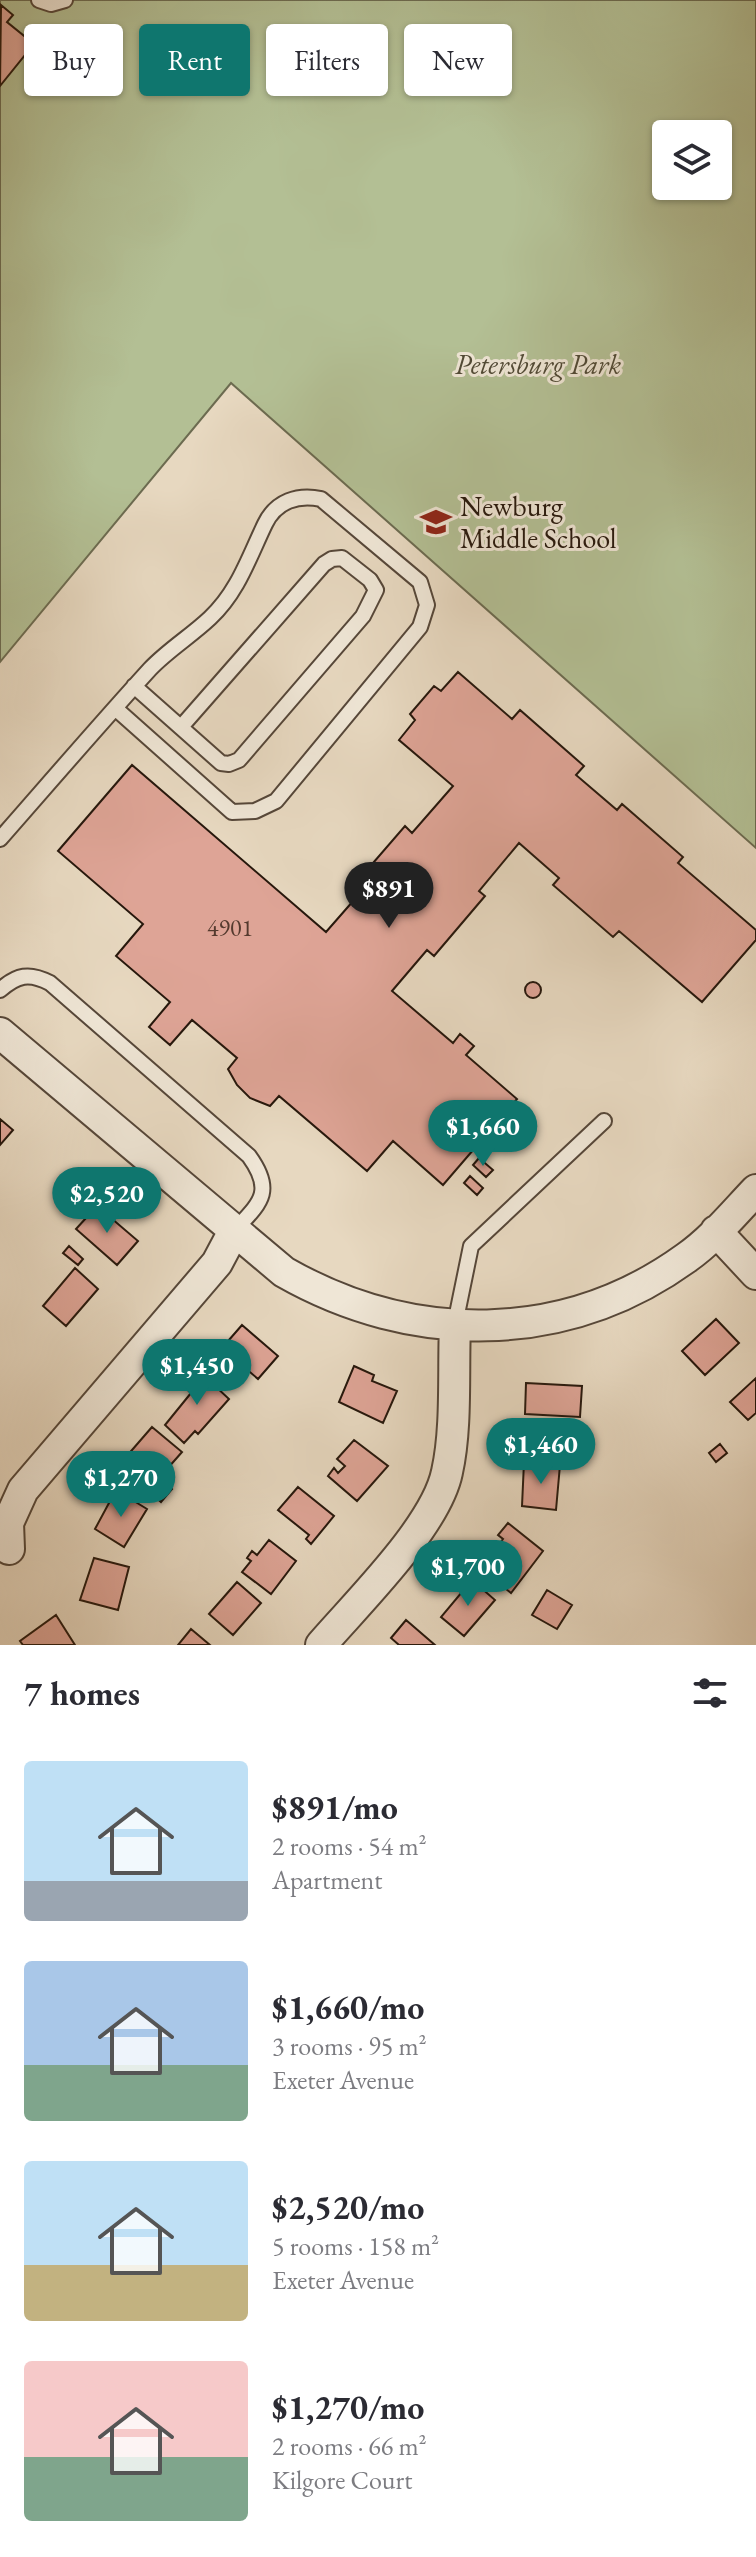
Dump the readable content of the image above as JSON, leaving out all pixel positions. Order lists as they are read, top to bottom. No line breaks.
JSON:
{"parks":["Petersburg Park"],"places":{"school or university":["Newburg Middle School"]},"house_numbers":["4901"],"page":{"chip":["Buy","Rent","Filters","New"],"price":["$891","$1,660","$2,520","$1,450","$1,460","$1,270","$1,700"],"heading":"7 homes","list":[{"name":"$891/mo","note":"2 rooms · 54 m² · Apartment"},{"name":"$1,660/mo","note":"3 rooms · 95 m² · Exeter Avenue"},{"name":"$2,520/mo","note":"5 rooms · 158 m² · Exeter Avenue"},{"name":"$1,270/mo","note":"2 rooms · 66 m² · Kilgore Court"}]}}
